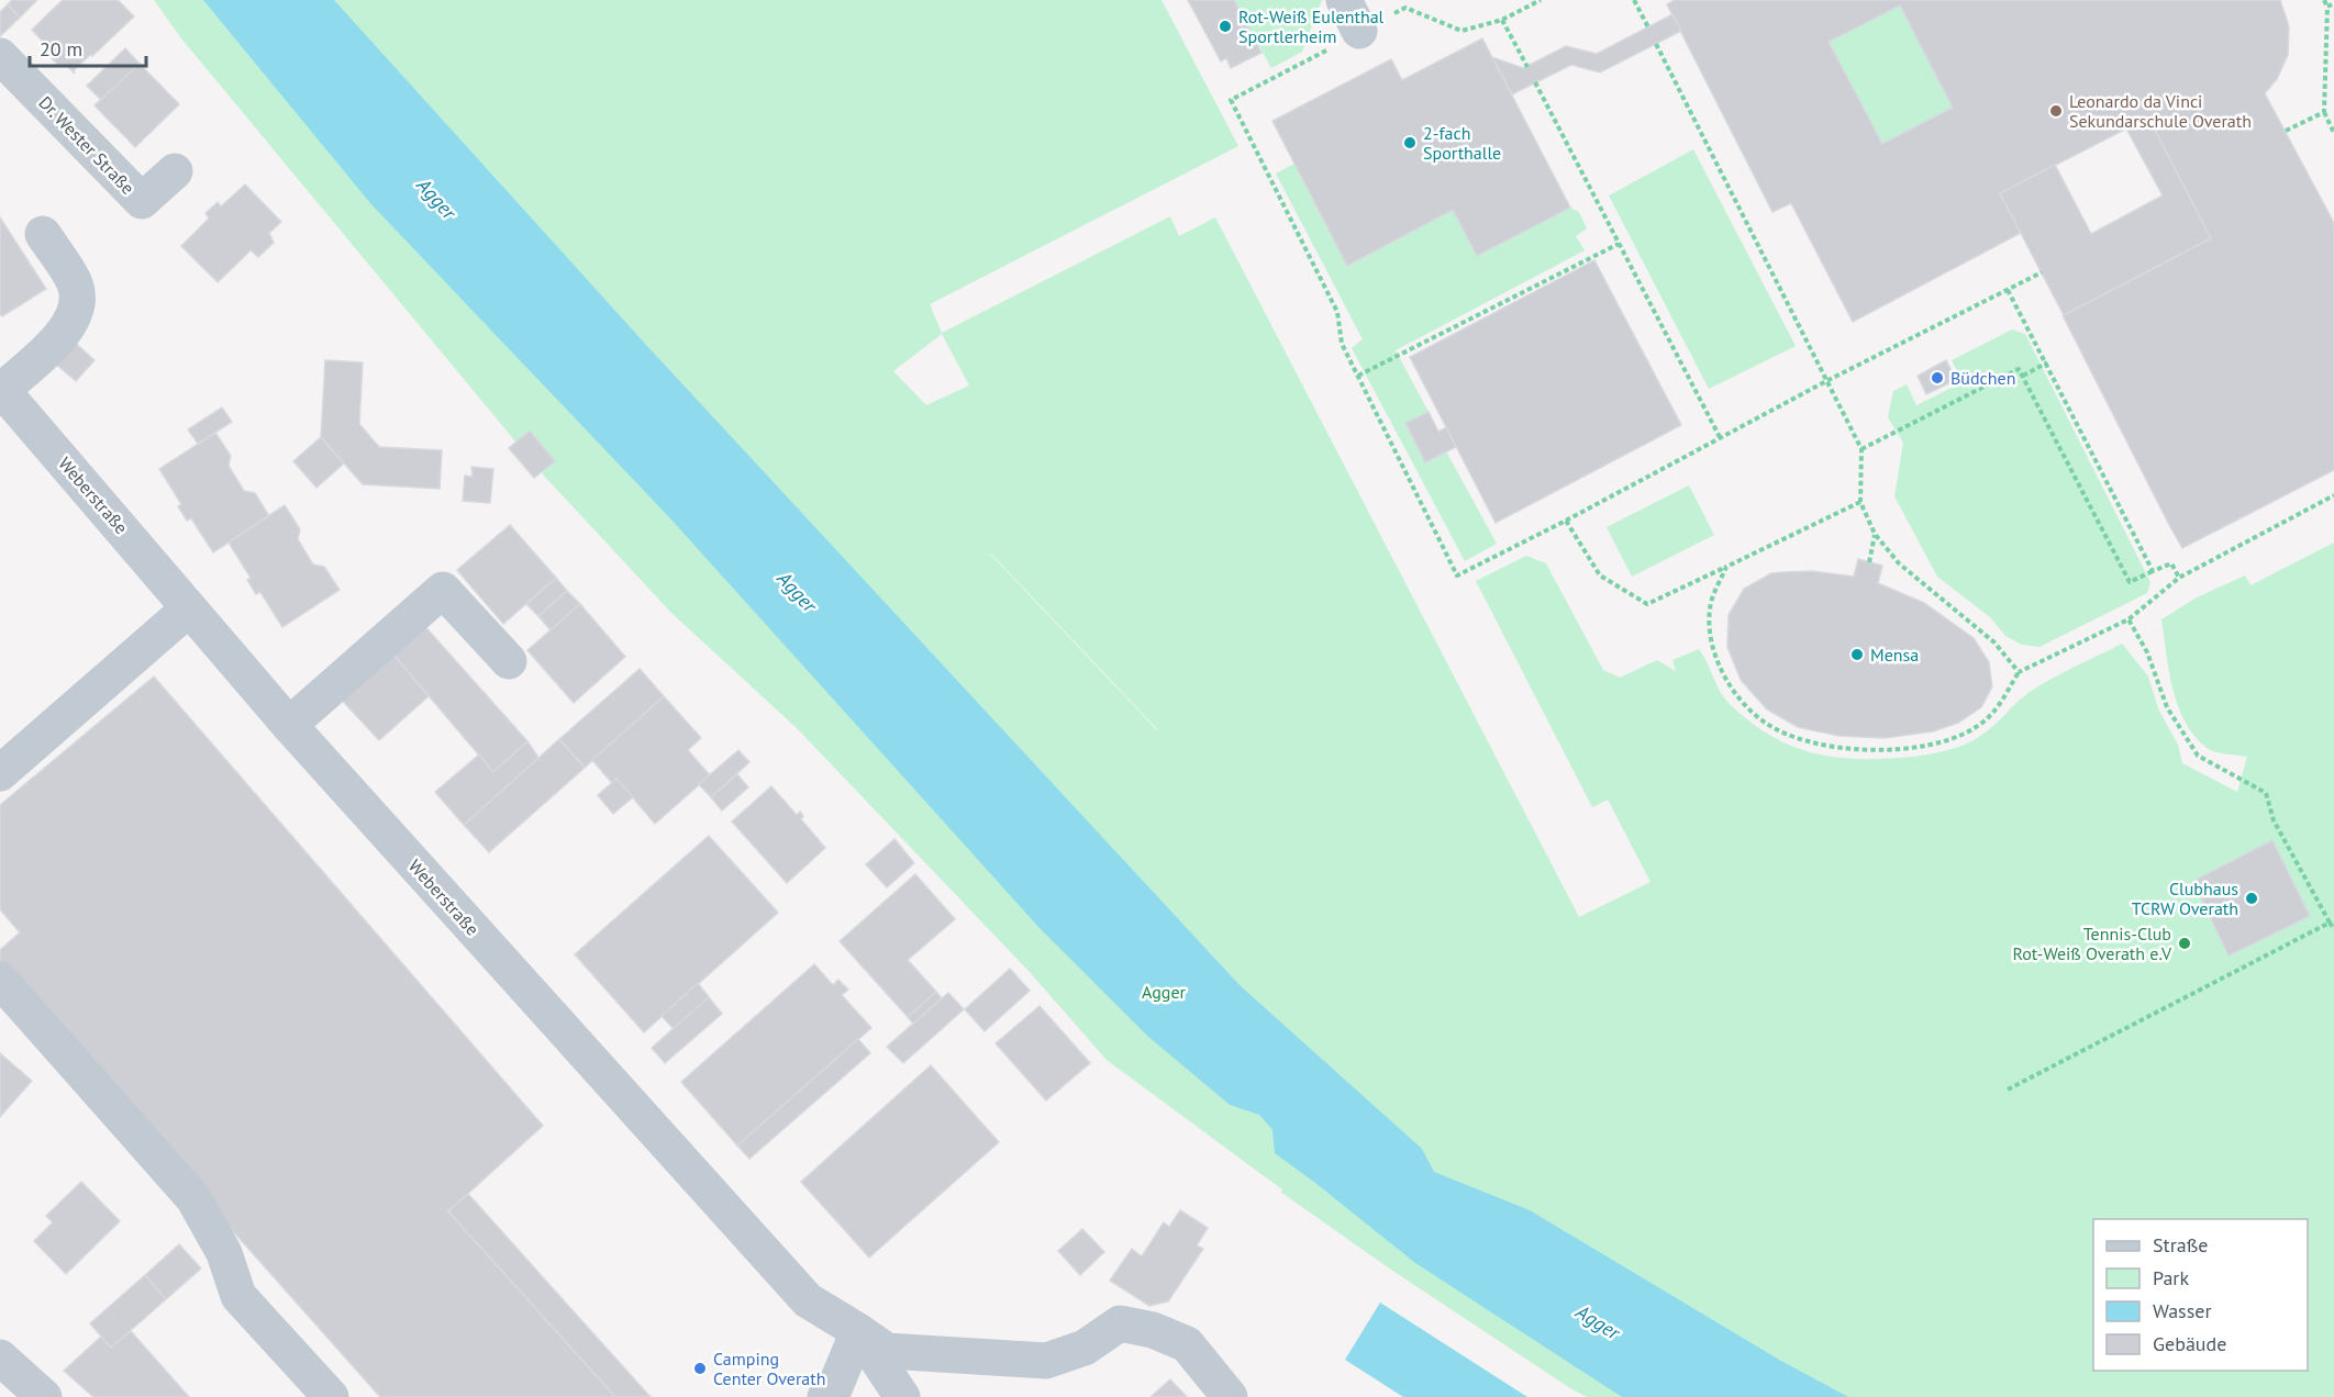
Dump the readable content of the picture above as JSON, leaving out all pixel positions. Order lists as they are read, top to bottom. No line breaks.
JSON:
{"streets":{"street":["Dr. Wester Straße","Weberstraße"]},"water":["Agger"],"parks":["Agger"],"places":["Rot-Weiß Eulenthal Sportlerheim","Leonardo da Vinci Sekundarschule Overath","2-fach Sporthalle","Büdchen","Mensa","Clubhaus TCRW Overath","Tennis-Club Rot-Weiß Overath e.V","Camping Center Overath"],"legend":["Straße","Park","Wasser","Gebäude"],"scale_bar":"20 m"}
